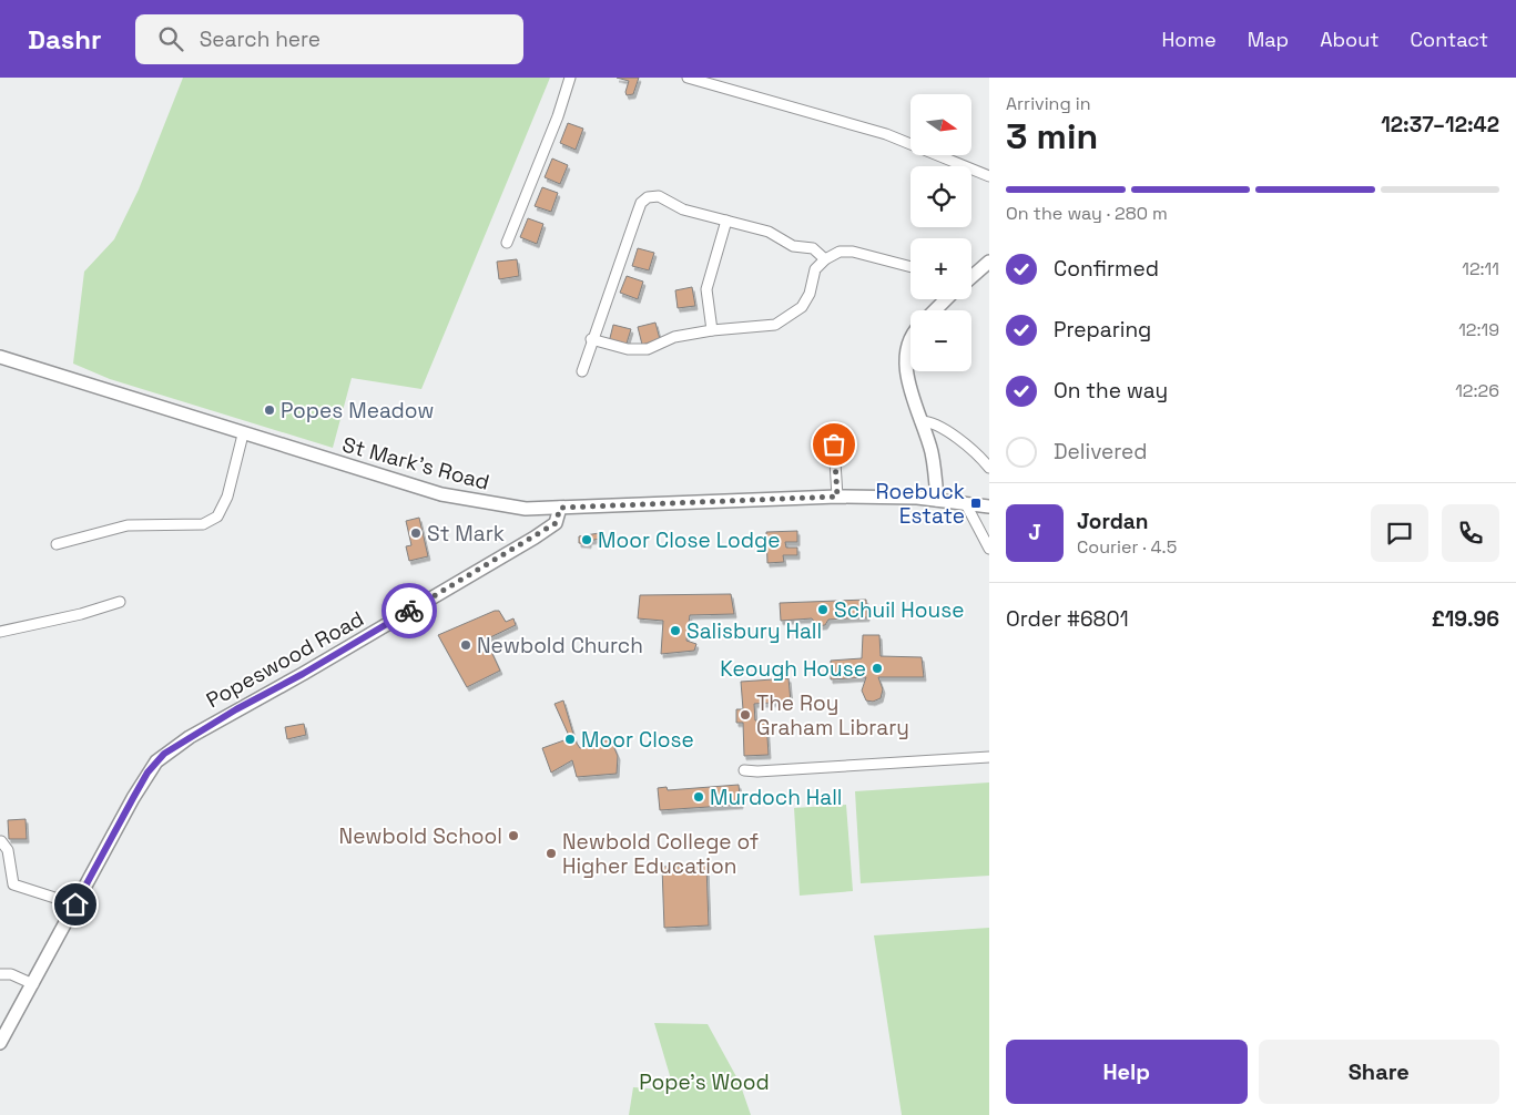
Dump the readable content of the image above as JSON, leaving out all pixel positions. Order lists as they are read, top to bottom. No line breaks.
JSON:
{"streets":{"street":["St Mark's Road","Popeswood Road"]},"crossings":[["St Mark's Road","Popeswood Road"]],"parks":["Pope's Wood"],"places":{"other":["Popes Meadow","St Mark","Moor Close Lodge","Schuil House","Salisbury Hall","Newbold Church","Keough House","The Roy Graham Library","Moor Close","Murdoch Hall","Newbold School","Newbold College of Higher Education"],"transit":["Roebuck Estate"]},"north":"right","page":{"header":"Dashr","search":"Search here","nav":["Home","Map","About","Contact"],"heading":["3 min","Arriving in","12:37–12:42"],"panel":["Jordan","Courier · 4.5","Order #6801","£19.96"],"map_buttons":["+","−"],"bar":"On the way · 280 m","list":[["Confirmed","12:11"],["Preparing","12:19"],["On the way","12:26"],"Delivered"],"round":"J","buttons":["Help","Share"]}}
